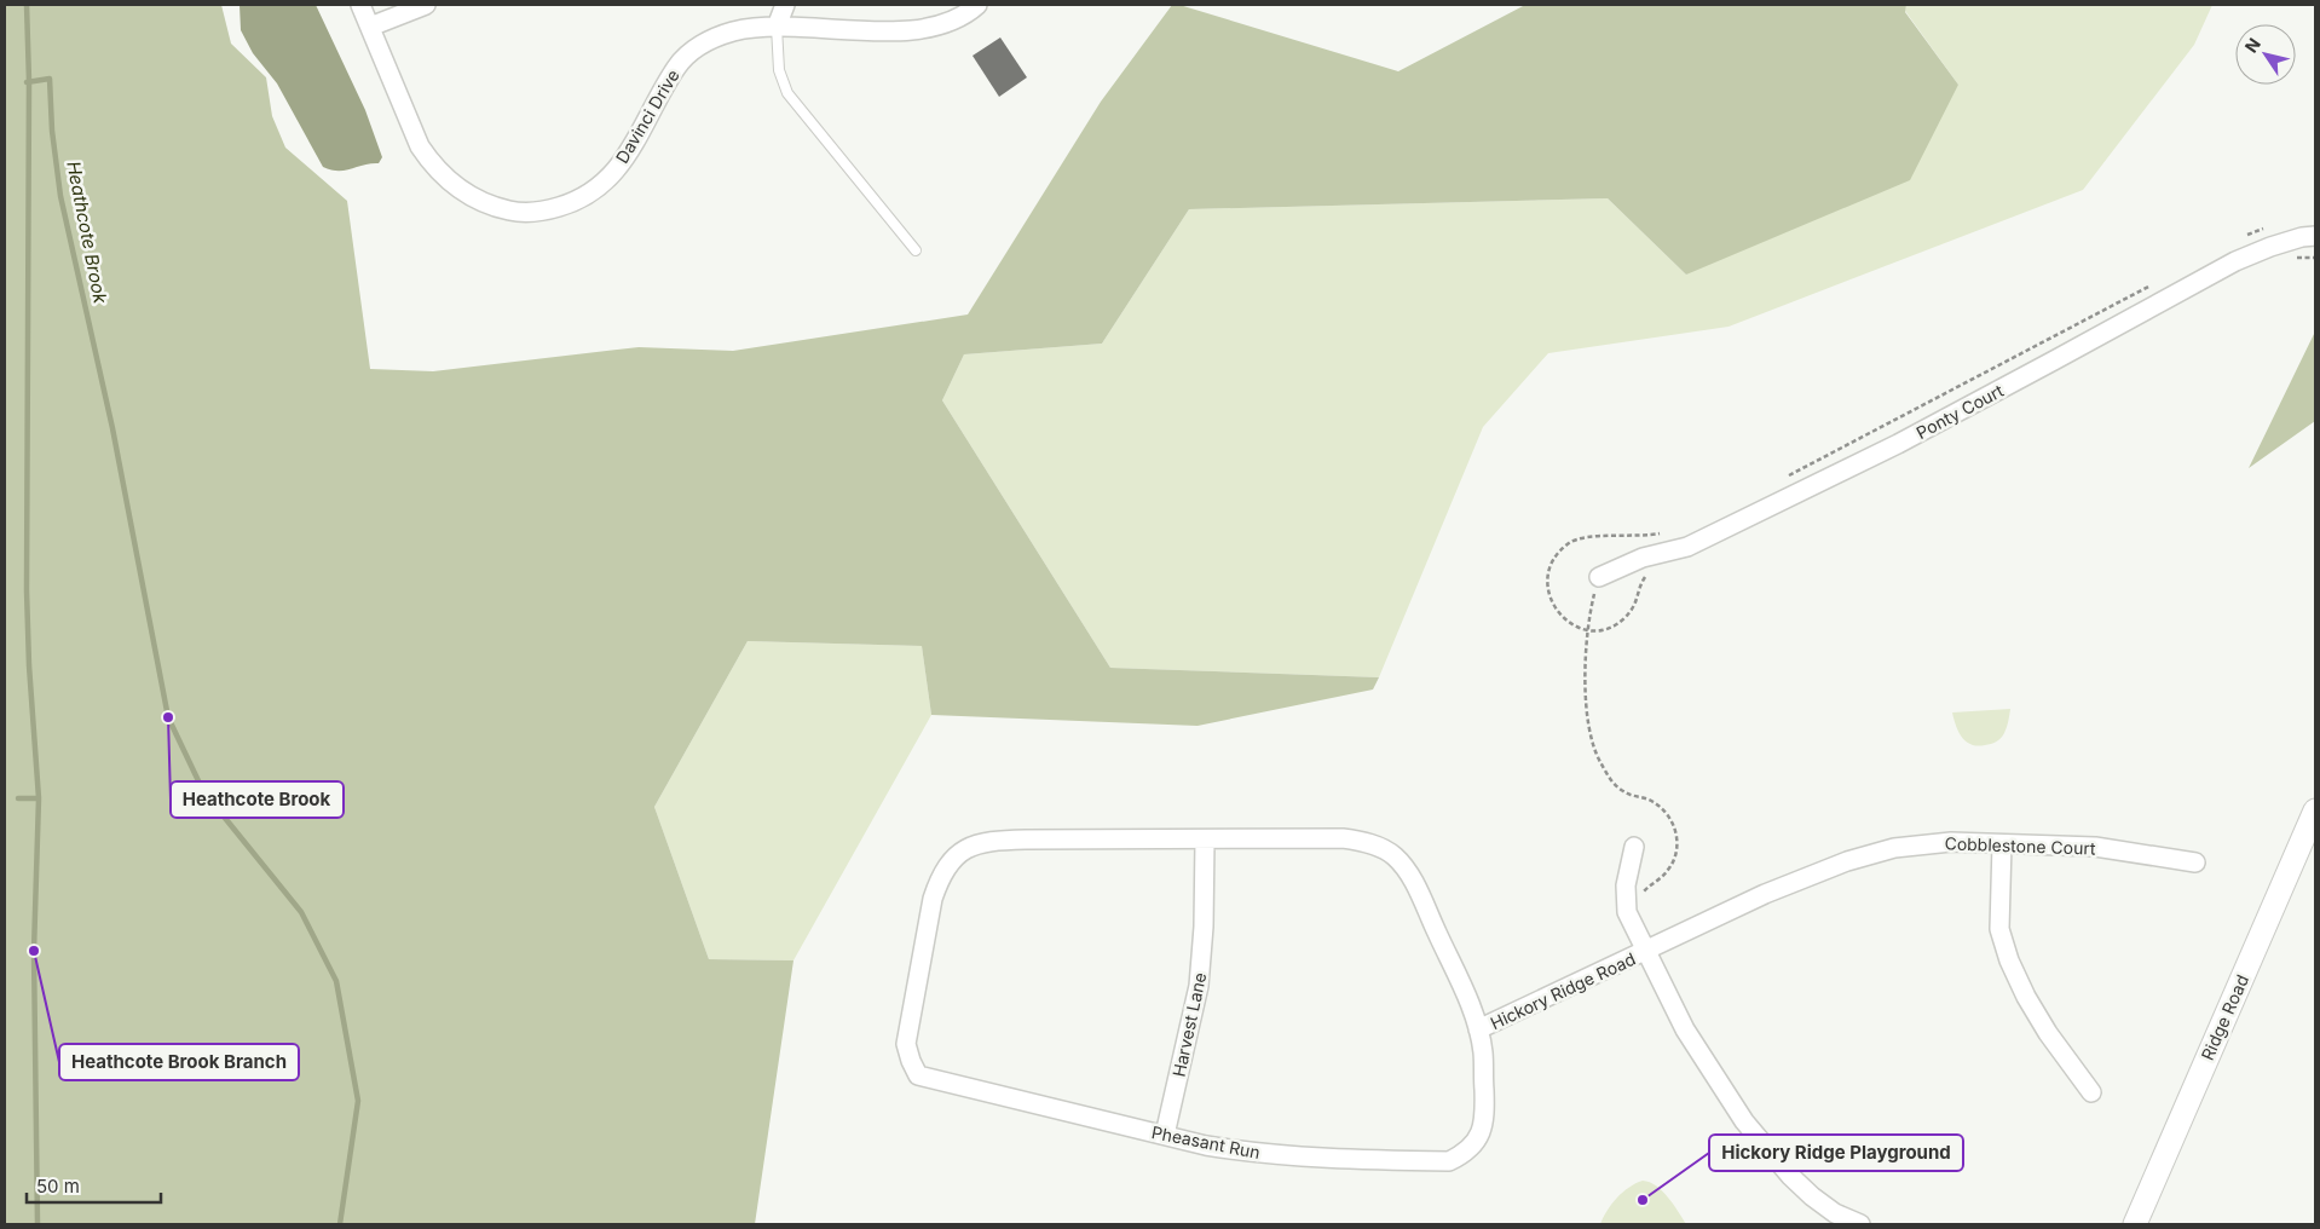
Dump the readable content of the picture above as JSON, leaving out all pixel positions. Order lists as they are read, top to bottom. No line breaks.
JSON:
{"streets":{"street":["Davinci Drive","Ponty Court","Cobblestone Court","Hickory Ridge Road","Ridge Road","Harvest Lane","Pheasant Run"]},"crossings":[["Cobblestone Court","Hickory Ridge Road"],["Hickory Ridge Road","Pheasant Run"],["Harvest Lane","Pheasant Run"]],"water":["Heathcote Brook"],"places":["Heathcote Brook","Heathcote Brook Branch","Hickory Ridge Playground"],"scale_bar":"50 m","north":"top left"}
